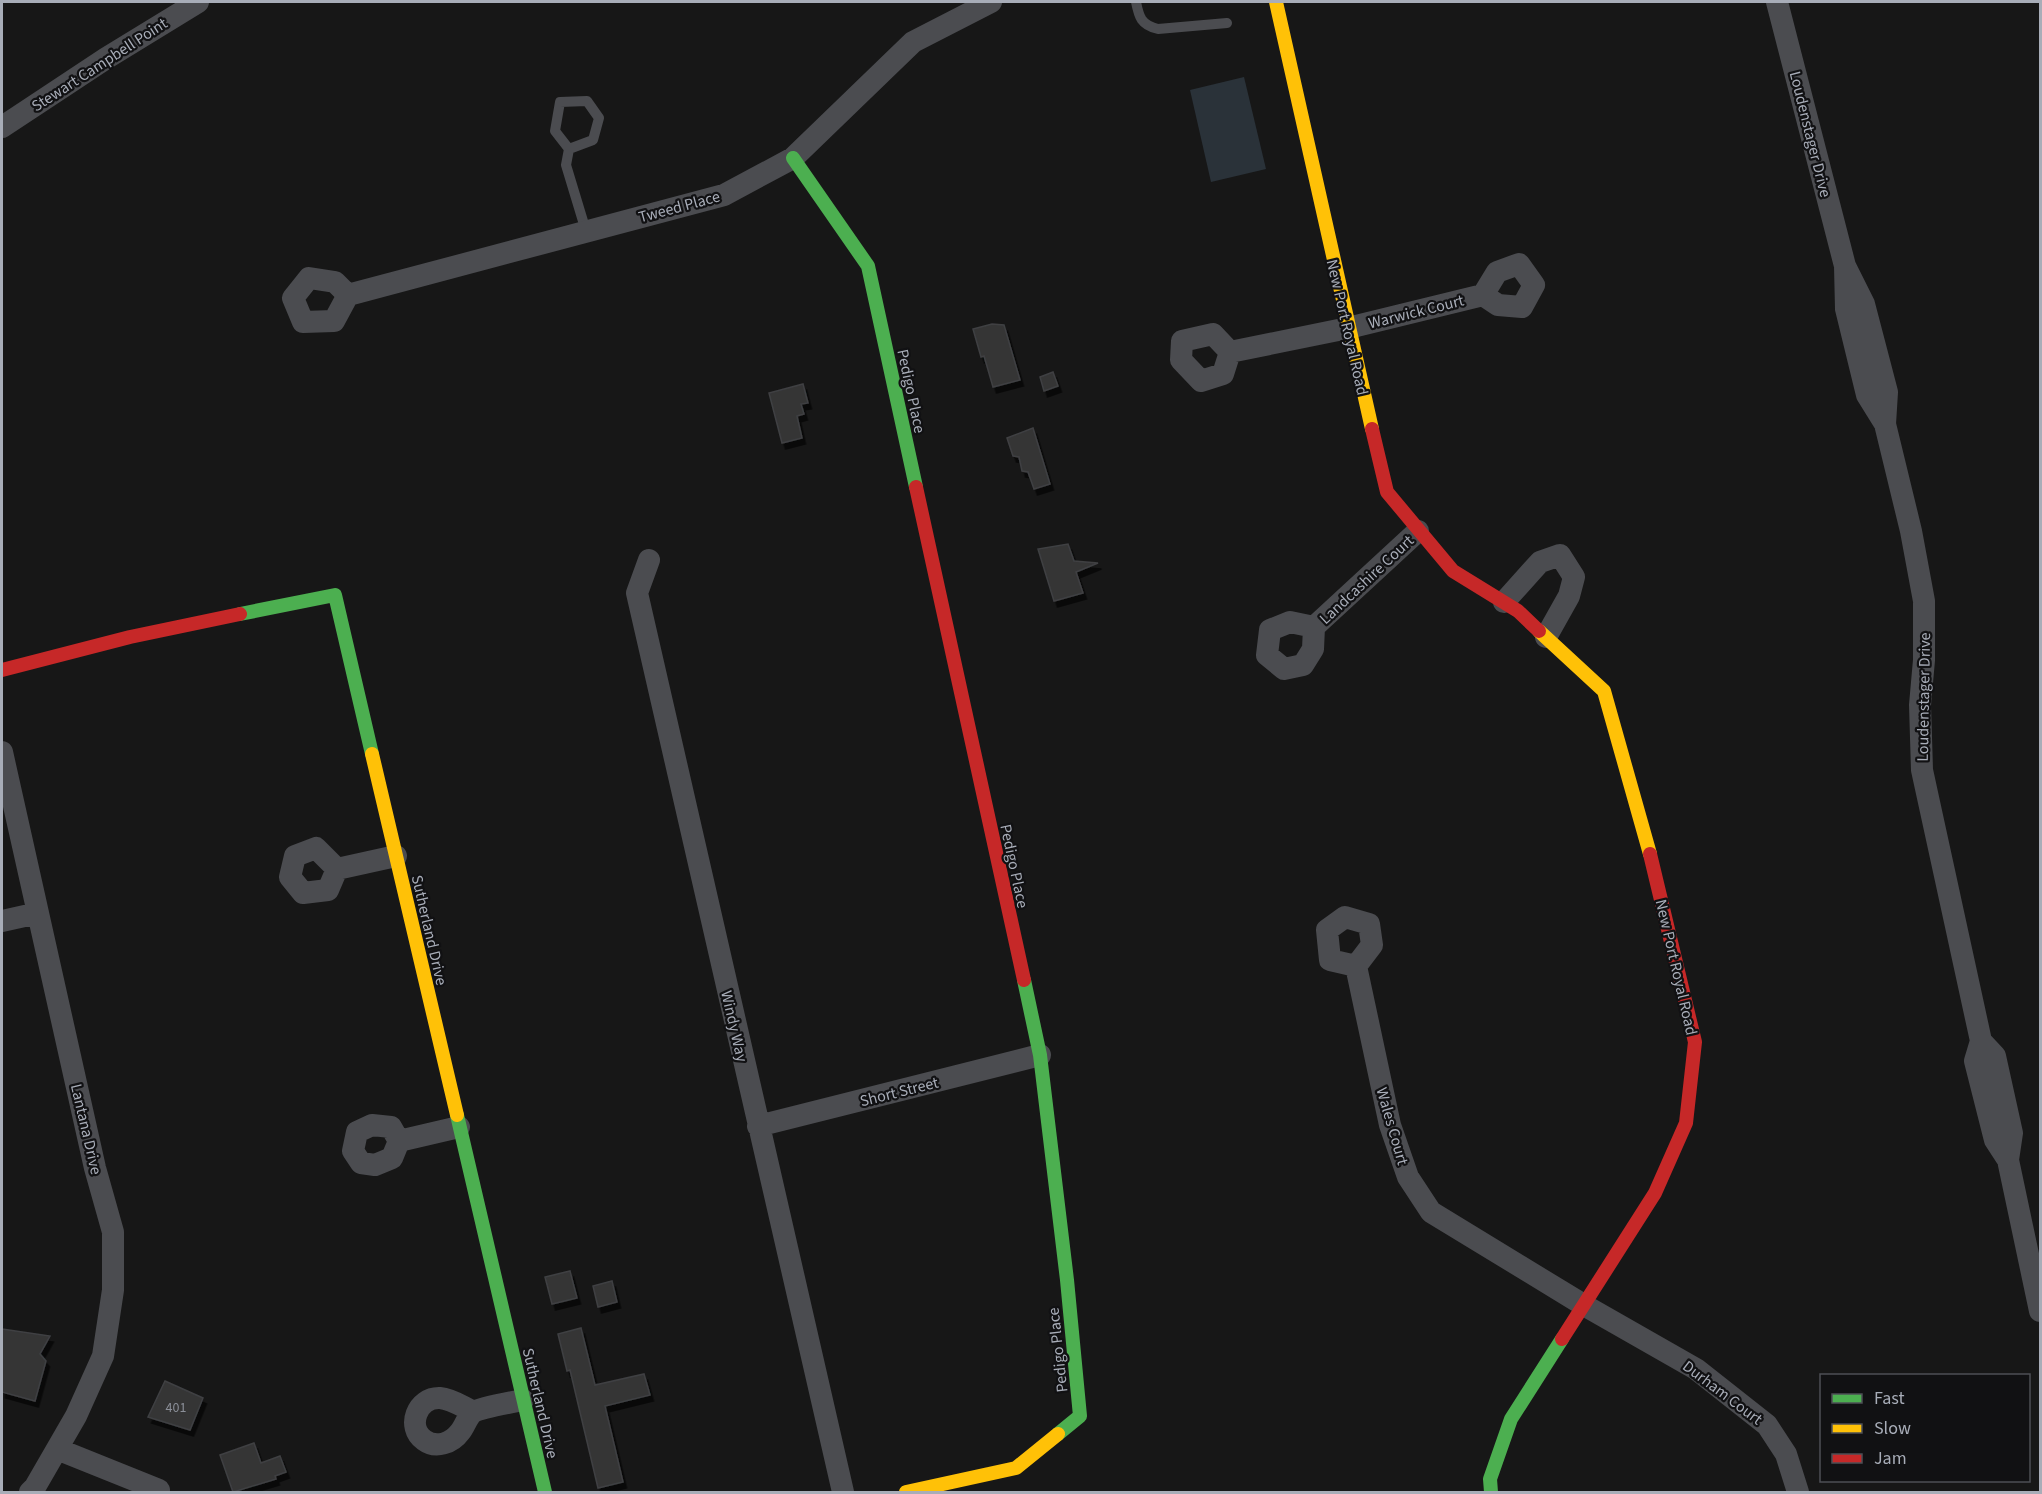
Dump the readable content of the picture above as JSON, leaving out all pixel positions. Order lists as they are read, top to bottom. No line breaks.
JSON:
{"streets":{"street":["Stewart Campbell Point","Loudenstager Drive","Tweed Place","Warwick Court","New Port Royal Road","Pedigo Place","Landcashire Court","Sutherland Drive","Windy Way","Short Street","Wales Court","Lantana Drive","Durham Court"]},"crossings":[["Tweed Place","Pedigo Place"],["Warwick Court","New Port Royal Road"],["New Port Royal Road","Landcashire Court"],["New Port Royal Road","Wales Court"],["New Port Royal Road","Durham Court"],["Pedigo Place","Short Street"],["Windy Way","Short Street"],["Wales Court","Durham Court"]],"house_numbers":["401"],"legend":["Fast","Slow","Jam"]}
